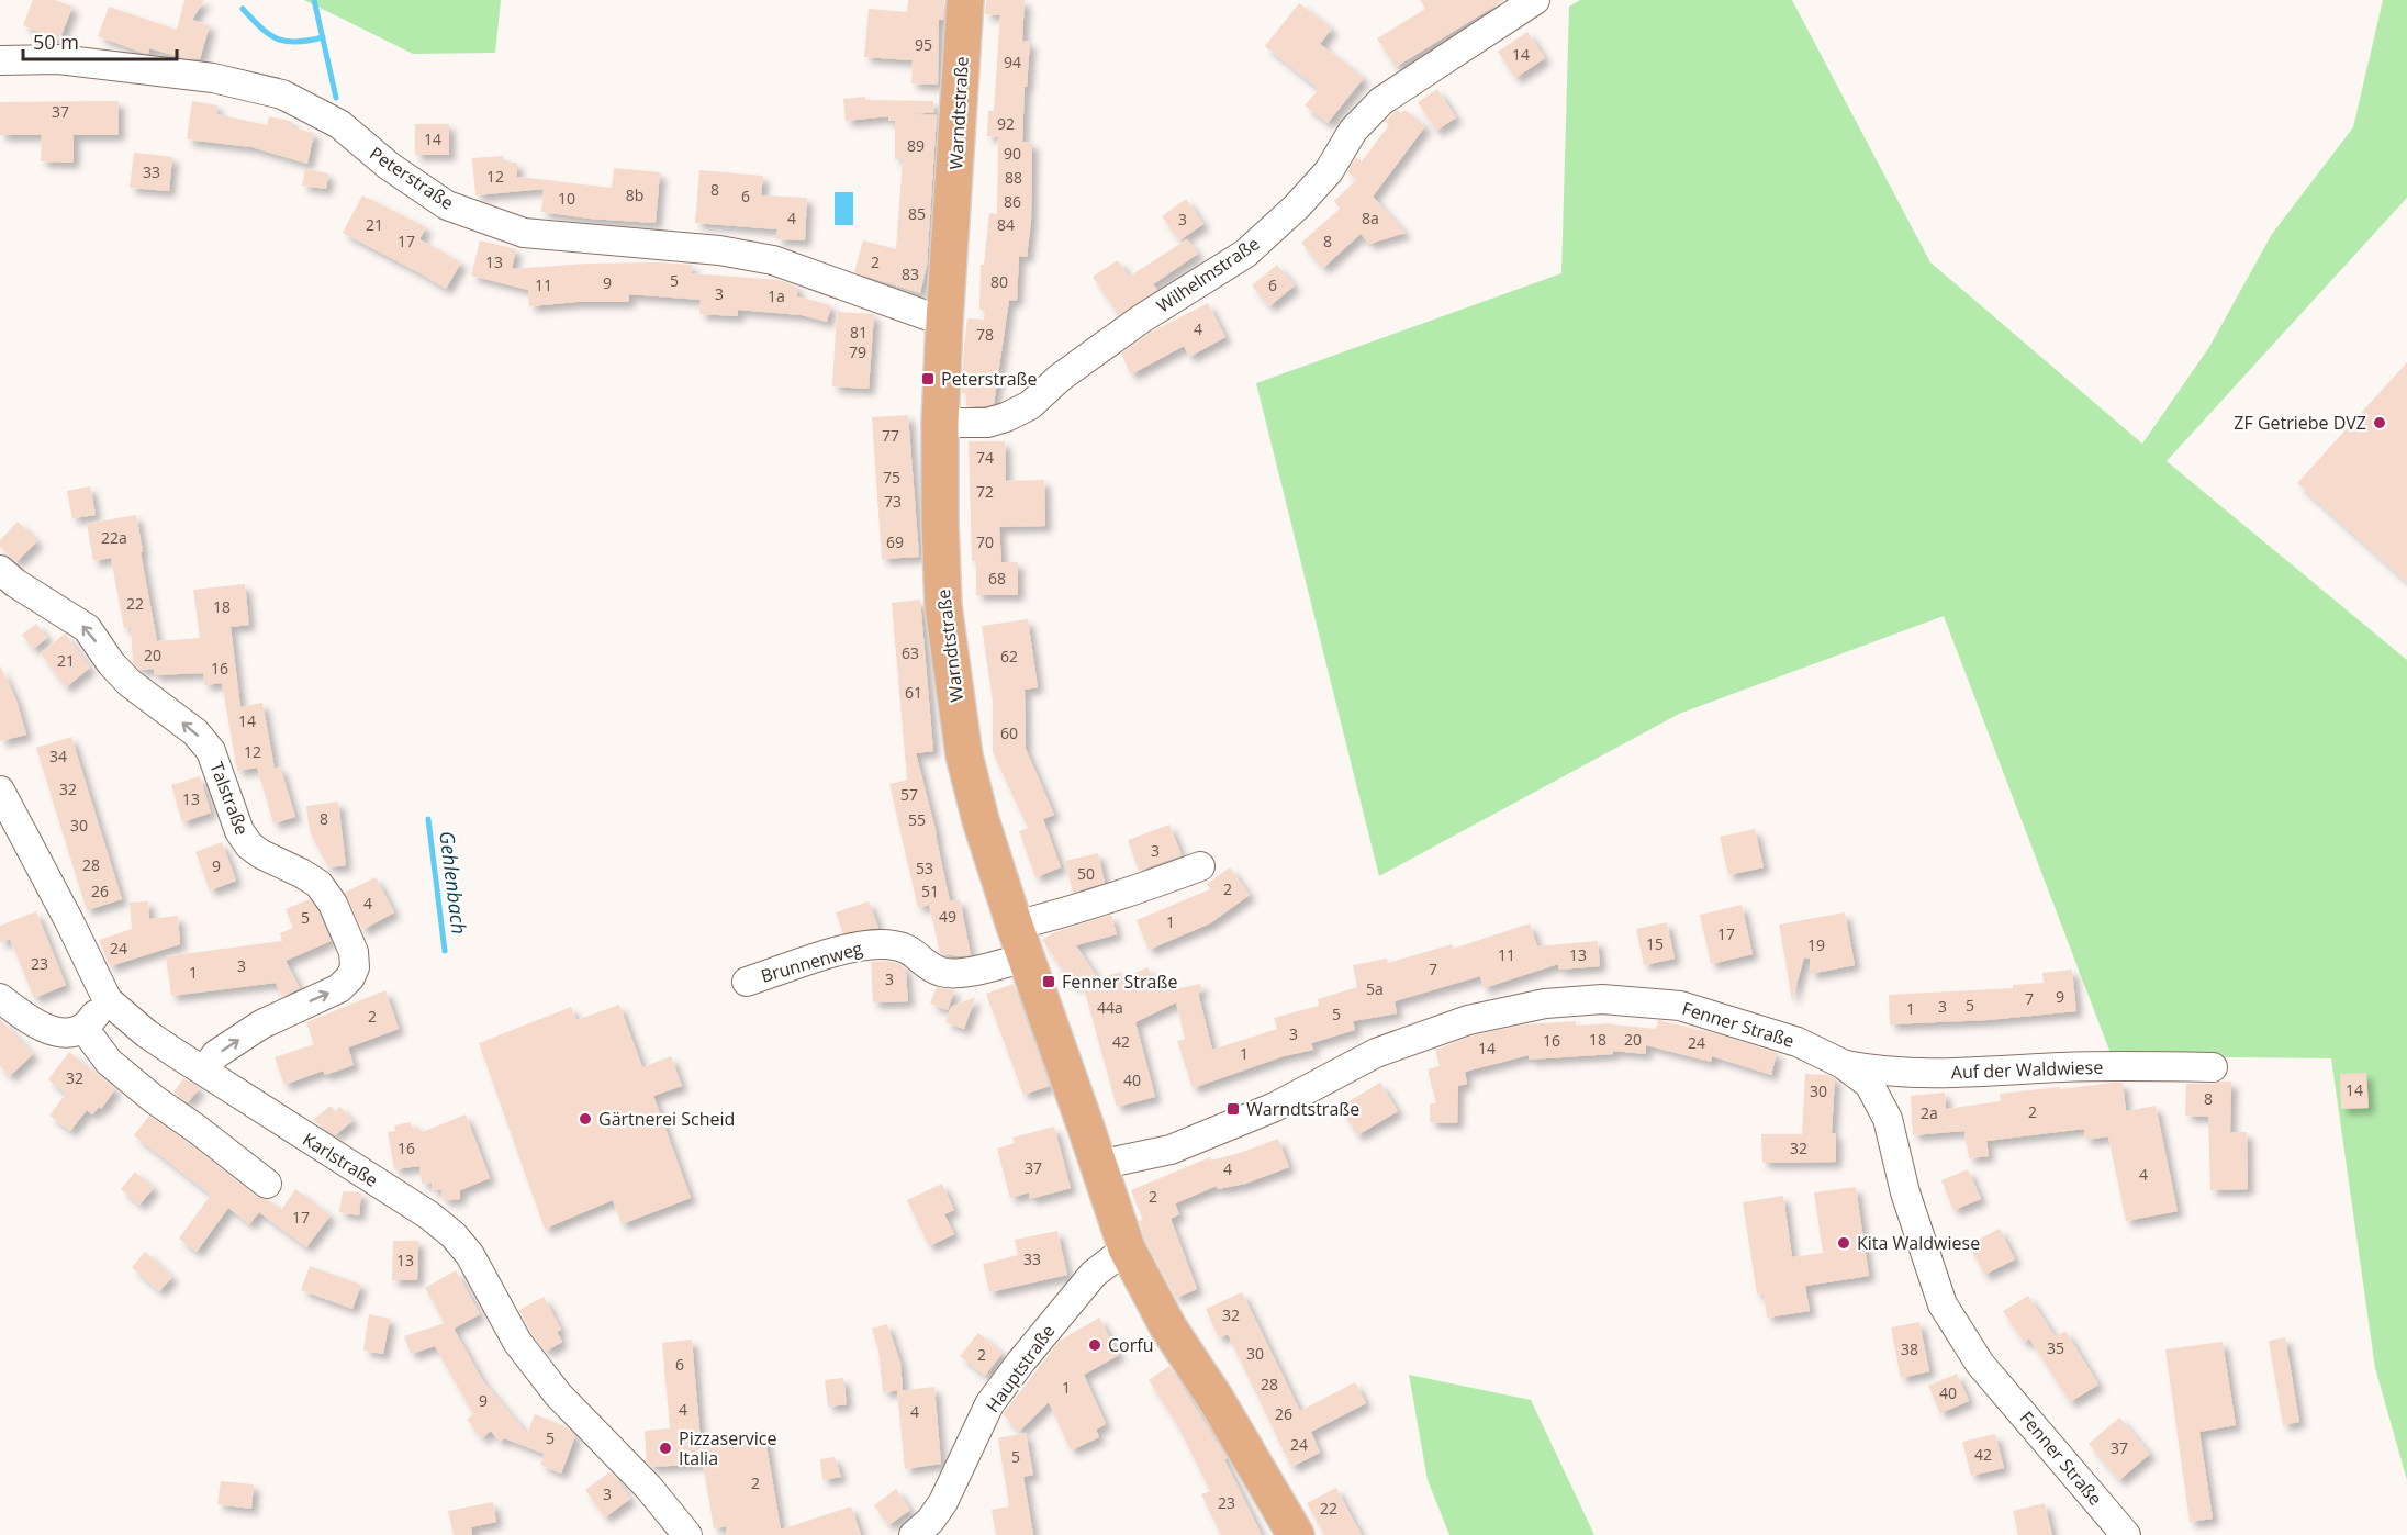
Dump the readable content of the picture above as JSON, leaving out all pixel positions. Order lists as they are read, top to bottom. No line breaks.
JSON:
{"streets":{"main road":["Warndtstraße"],"street":["Peterstraße","Wilhelmstraße","Talstraße","Brunnenweg","Fenner Straße","Auf der Waldwiese","Karlstraße","Hauptstraße"]},"crossings":[["Warndtstraße","Peterstraße"],["Warndtstraße","Wilhelmstraße"],["Warndtstraße","Brunnenweg"],["Warndtstraße","Fenner Straße"],["Warndtstraße","Hauptstraße"],["Talstraße","Karlstraße"],["Fenner Straße","Auf der Waldwiese"]],"water":["Gehlenbach"],"places":{"transit":["Peterstraße","Fenner Straße","Warndtstraße"],"other":["ZF Getriebe DVZ","Gärtnerei Scheid","Kita Waldwiese","Corfu","Pizzaservice Italia"]},"house_numbers":["95","14","94","37","92","14","89","90","33","12","88","8","8b","6","10","86","85","4","8a","3","21","84","17","8","13","2","83","5","80","9","11","6","3","1a","4","81","78","79","77","74","75","72","73","22a","69","70","68","22","18","63","20","62","21","16","61","14","60","12","34","32","57","13","8","55","30","3","28","9","53","50","2","26","51","4","49","5","1","17","15","19","24","11","13","23","3","7","1","3","5a","9","7","5","3","44a","1","5","2","3","18","20","16","42","24","14","1","32","40","14","30","8","2","2a","16","32","37","4","4","2","17","33","13","32","35","38","30","2","6","28","1","40","9","4","4","26","5","24","37","42","5","2","3","23","22"],"scale_bar":"50 m"}
